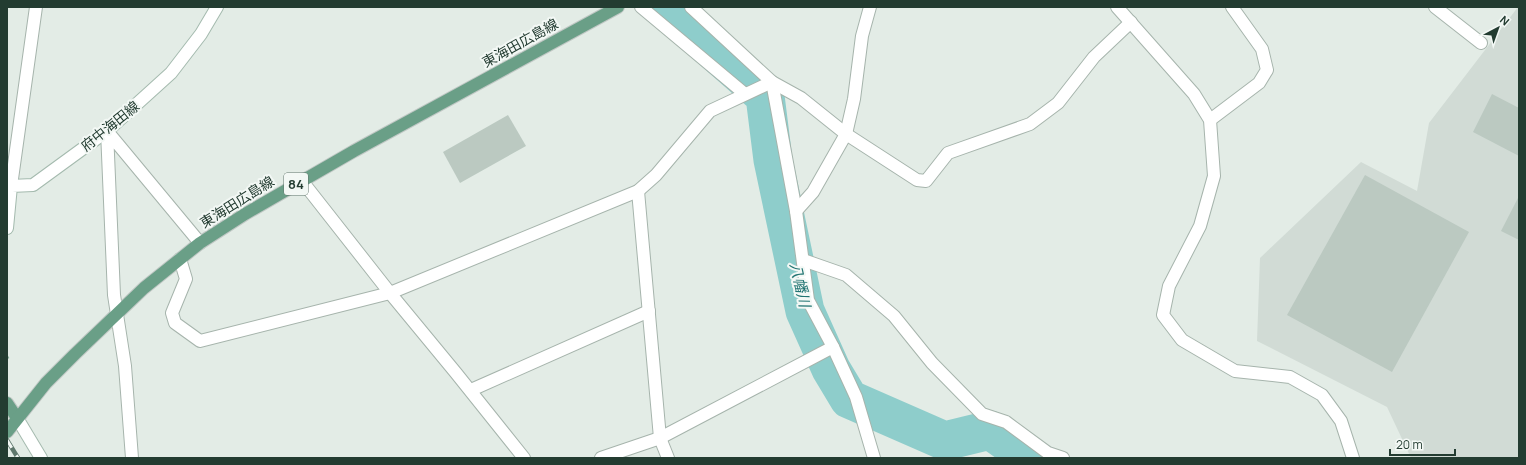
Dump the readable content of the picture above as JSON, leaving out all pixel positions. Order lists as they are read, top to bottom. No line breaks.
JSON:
{"streets":{"main road":["東海田広島線","84"],"street":["府中海田線"]},"water":["八幡川"],"scale_bar":"20 m","north":"top right"}
